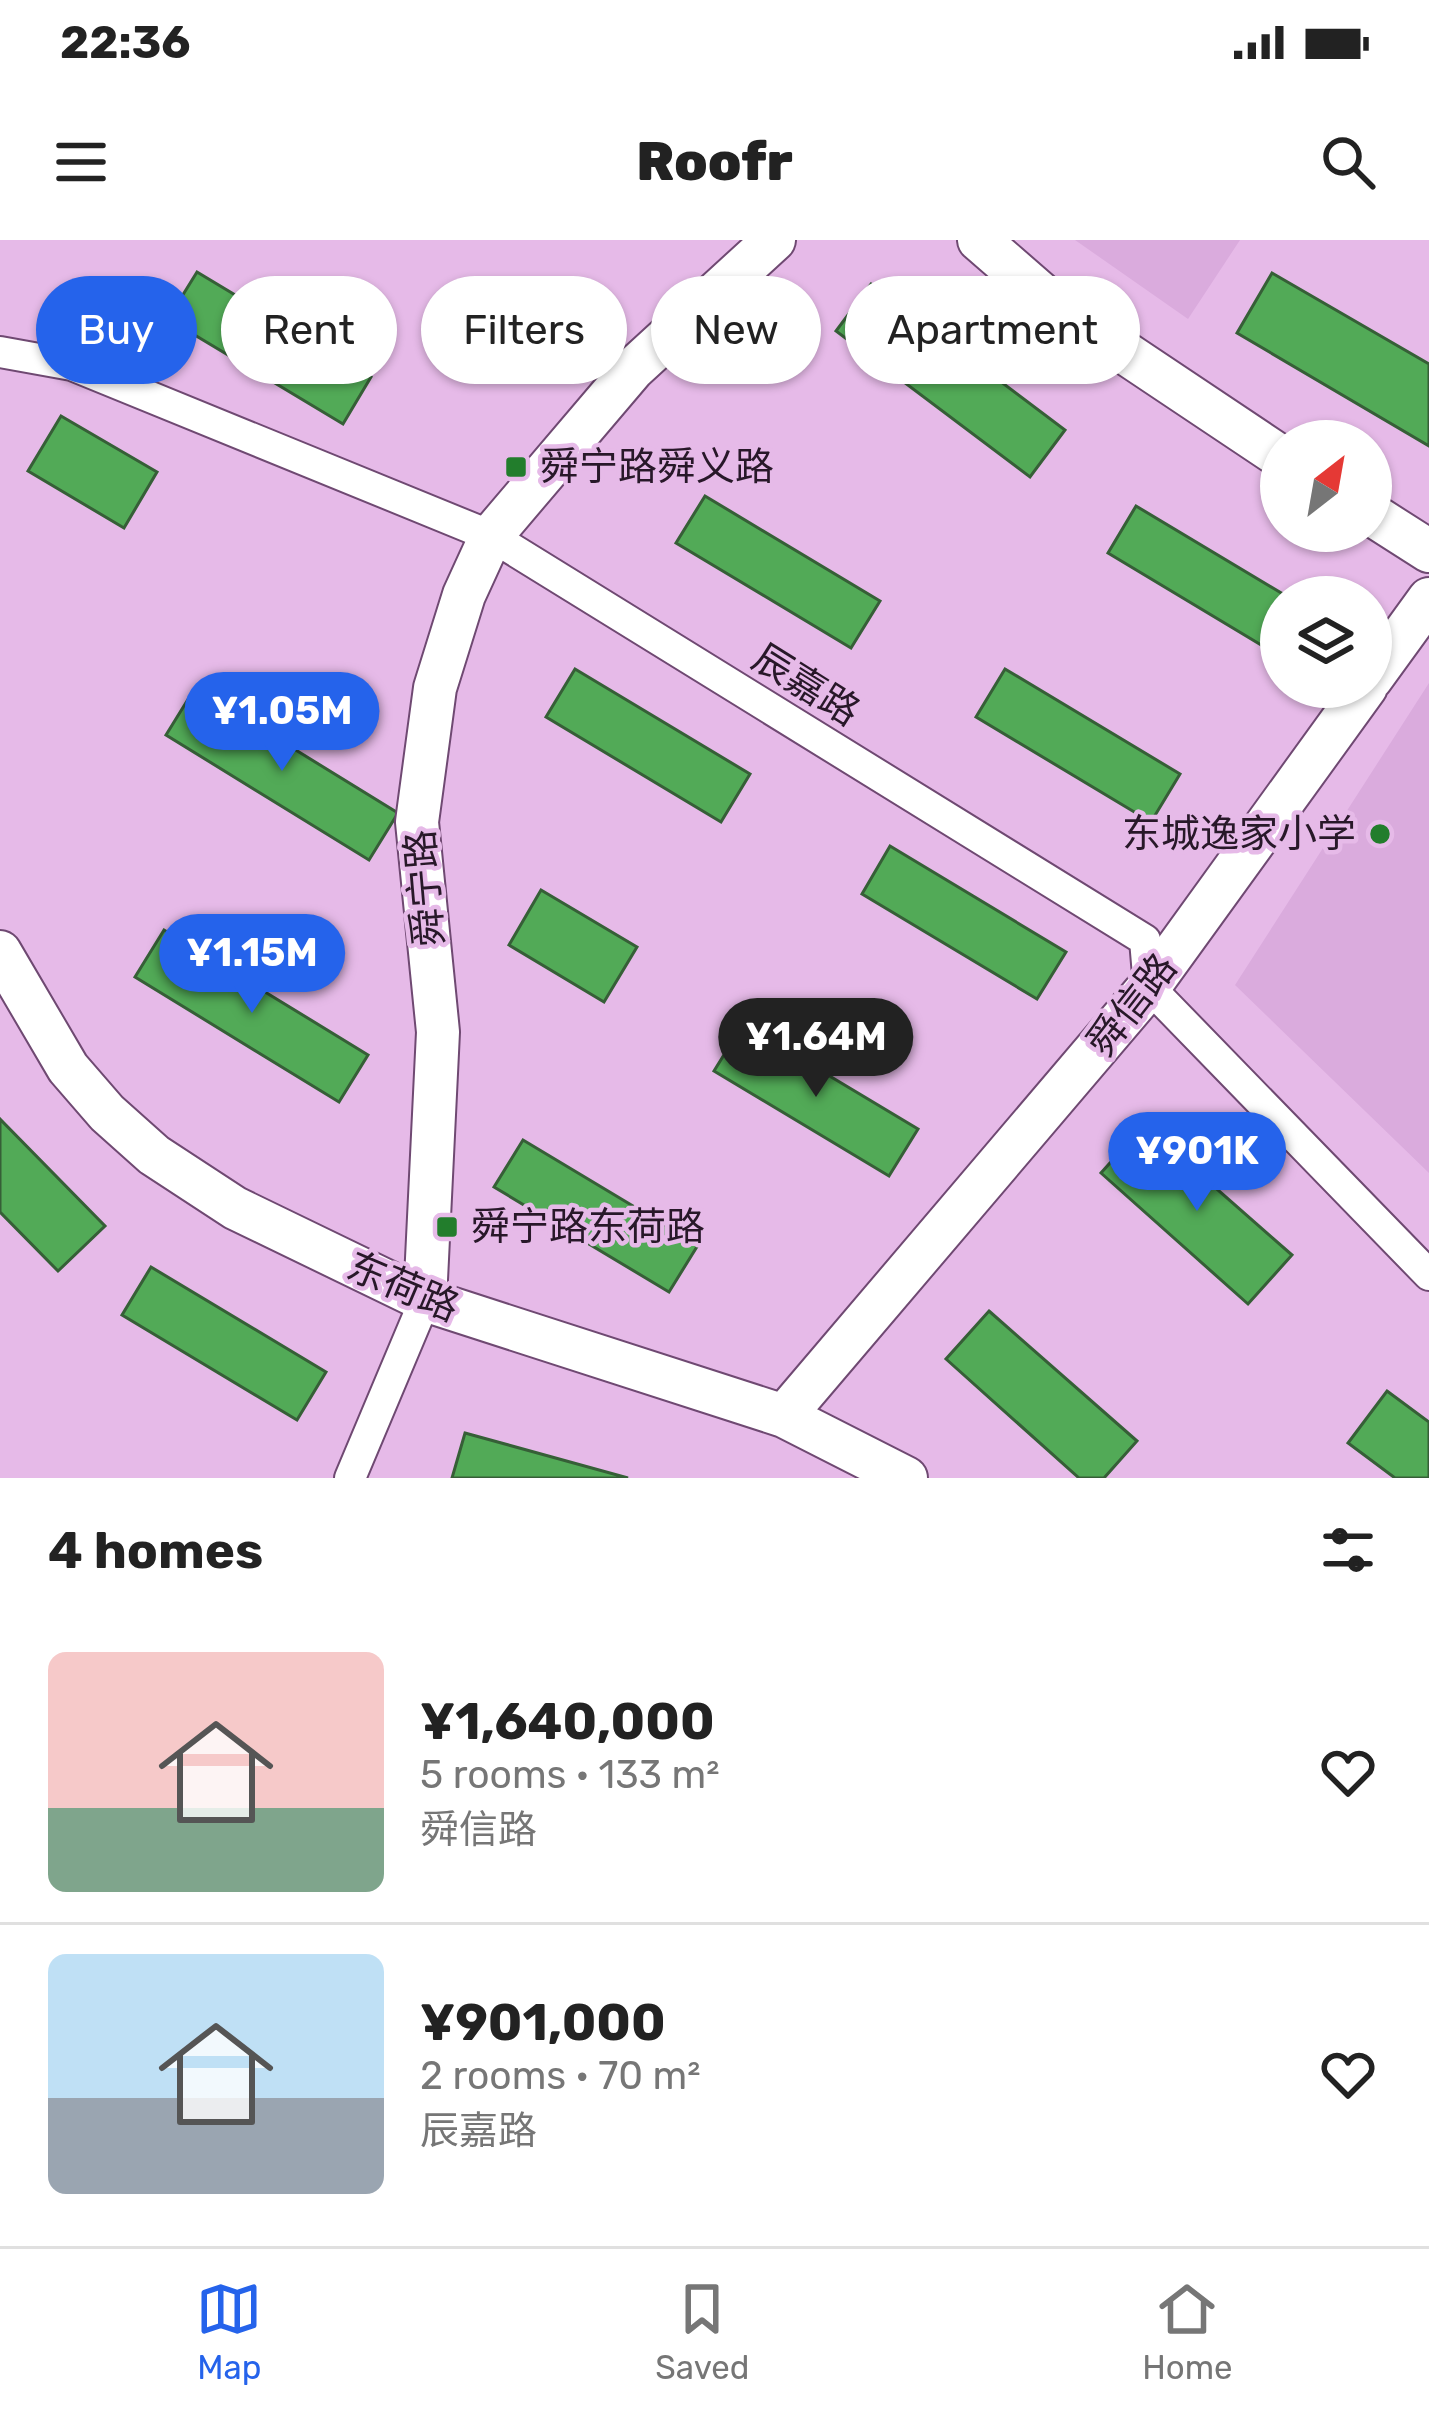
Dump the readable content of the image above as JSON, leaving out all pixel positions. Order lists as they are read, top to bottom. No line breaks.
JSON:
{"streets":{"street":["辰嘉路","舜宁路","舜信路","东荷路"]},"crossings":[["辰嘉路","舜宁路"],["辰嘉路","舜信路"],["舜宁路","东荷路"],["舜信路","东荷路"]],"places":{"transit":["舜宁路舜义路","舜宁路东荷路"],"other":["东城逸家小学"]},"north":"top right","page":{"status":"22:36","header":"Roofr","chip":["Buy","Rent","Filters","New","Apartment"],"price":["¥1.05M","¥1.15M","¥1.64M","¥901K"],"heading":"4 homes","list":[{"name":"¥1,640,000","note":"5 rooms · 133 m² · 舜信路"},{"name":"¥901,000","note":"2 rooms · 70 m² · 辰嘉路"}],"tabs":["Map","Saved","Home"]}}
